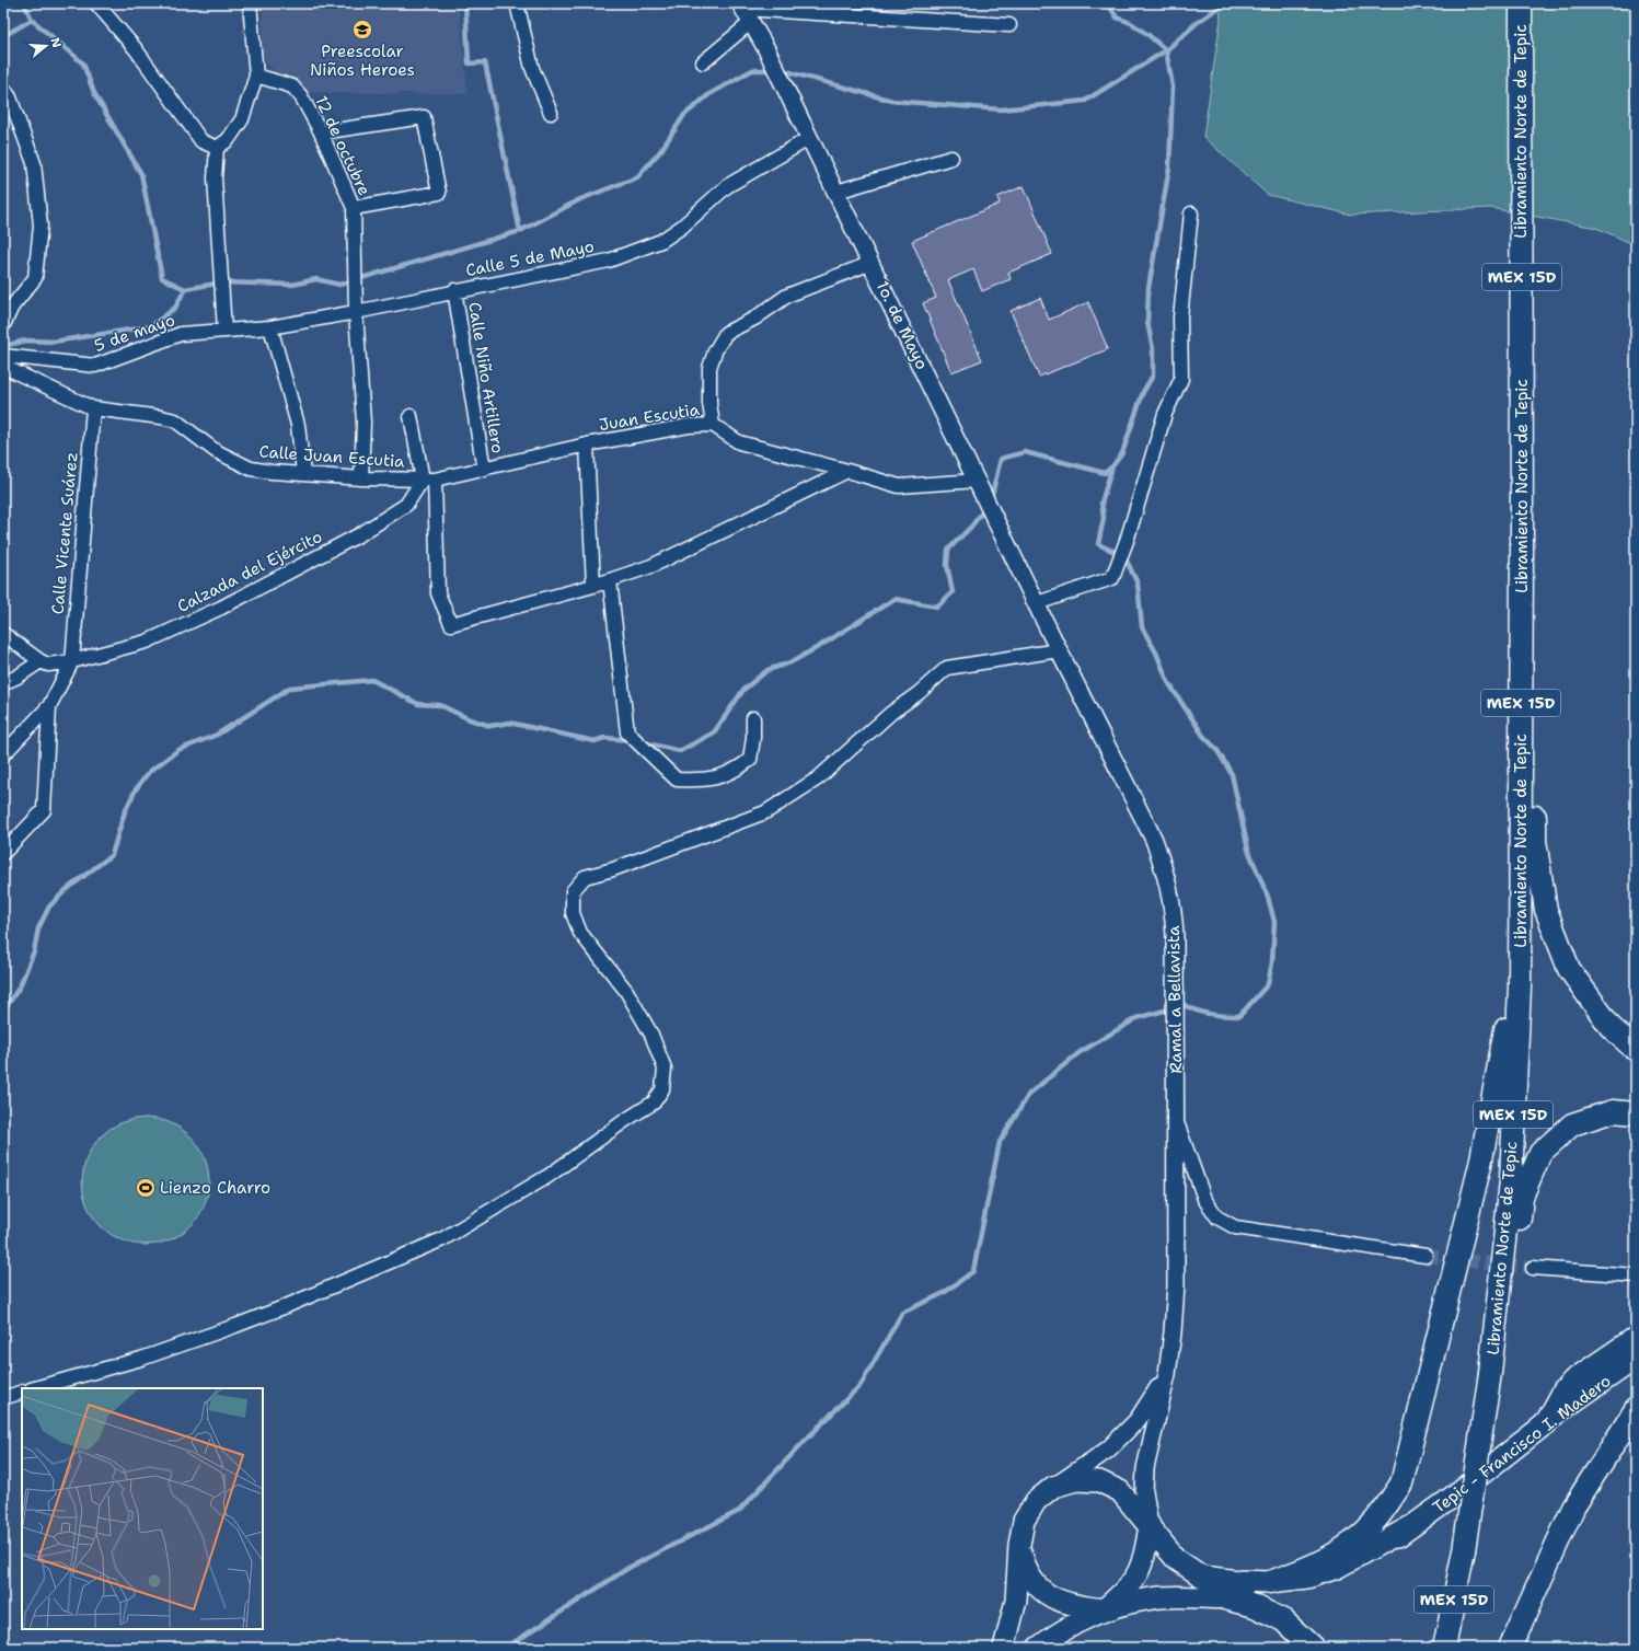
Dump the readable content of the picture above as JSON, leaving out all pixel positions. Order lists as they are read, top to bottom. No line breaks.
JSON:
{"streets":{"highway":["Libramiento Norte de Tepic","MEX 15D"],"main road":["Tepic - Francisco I. Madero"],"street":["12 de octubre","Calle 5 de Mayo","1o. de Mayo","5 de mayo","Calle Niño Artillero","Juan Escutia","Calle Juan Escutia","Calle Vicente Suárez","Calzada del Ejército","Ramal a Bellavista"]},"crossings":[["12 de octubre","Calle 5 de Mayo"],["12 de octubre","Calle Juan Escutia"],["Calle 5 de Mayo","1o. de Mayo"],["Calle 5 de Mayo","5 de mayo"],["Calle 5 de Mayo","Calle Niño Artillero"],["1o. de Mayo","Juan Escutia"],["1o. de Mayo","Ramal a Bellavista"],["Calle Niño Artillero","Juan Escutia"],["Juan Escutia","Calle Juan Escutia"],["Juan Escutia","Calzada del Ejército"],["Calle Juan Escutia","Calle Vicente Suárez"],["Calle Juan Escutia","Calzada del Ejército"],["Calle Vicente Suárez","Calzada del Ejército"],["Ramal a Bellavista","Tepic - Francisco I. Madero"]],"places":{"school or university":["Preescolar Niños Heroes"],"sports":["Lienzo Charro"]},"north":"right"}
